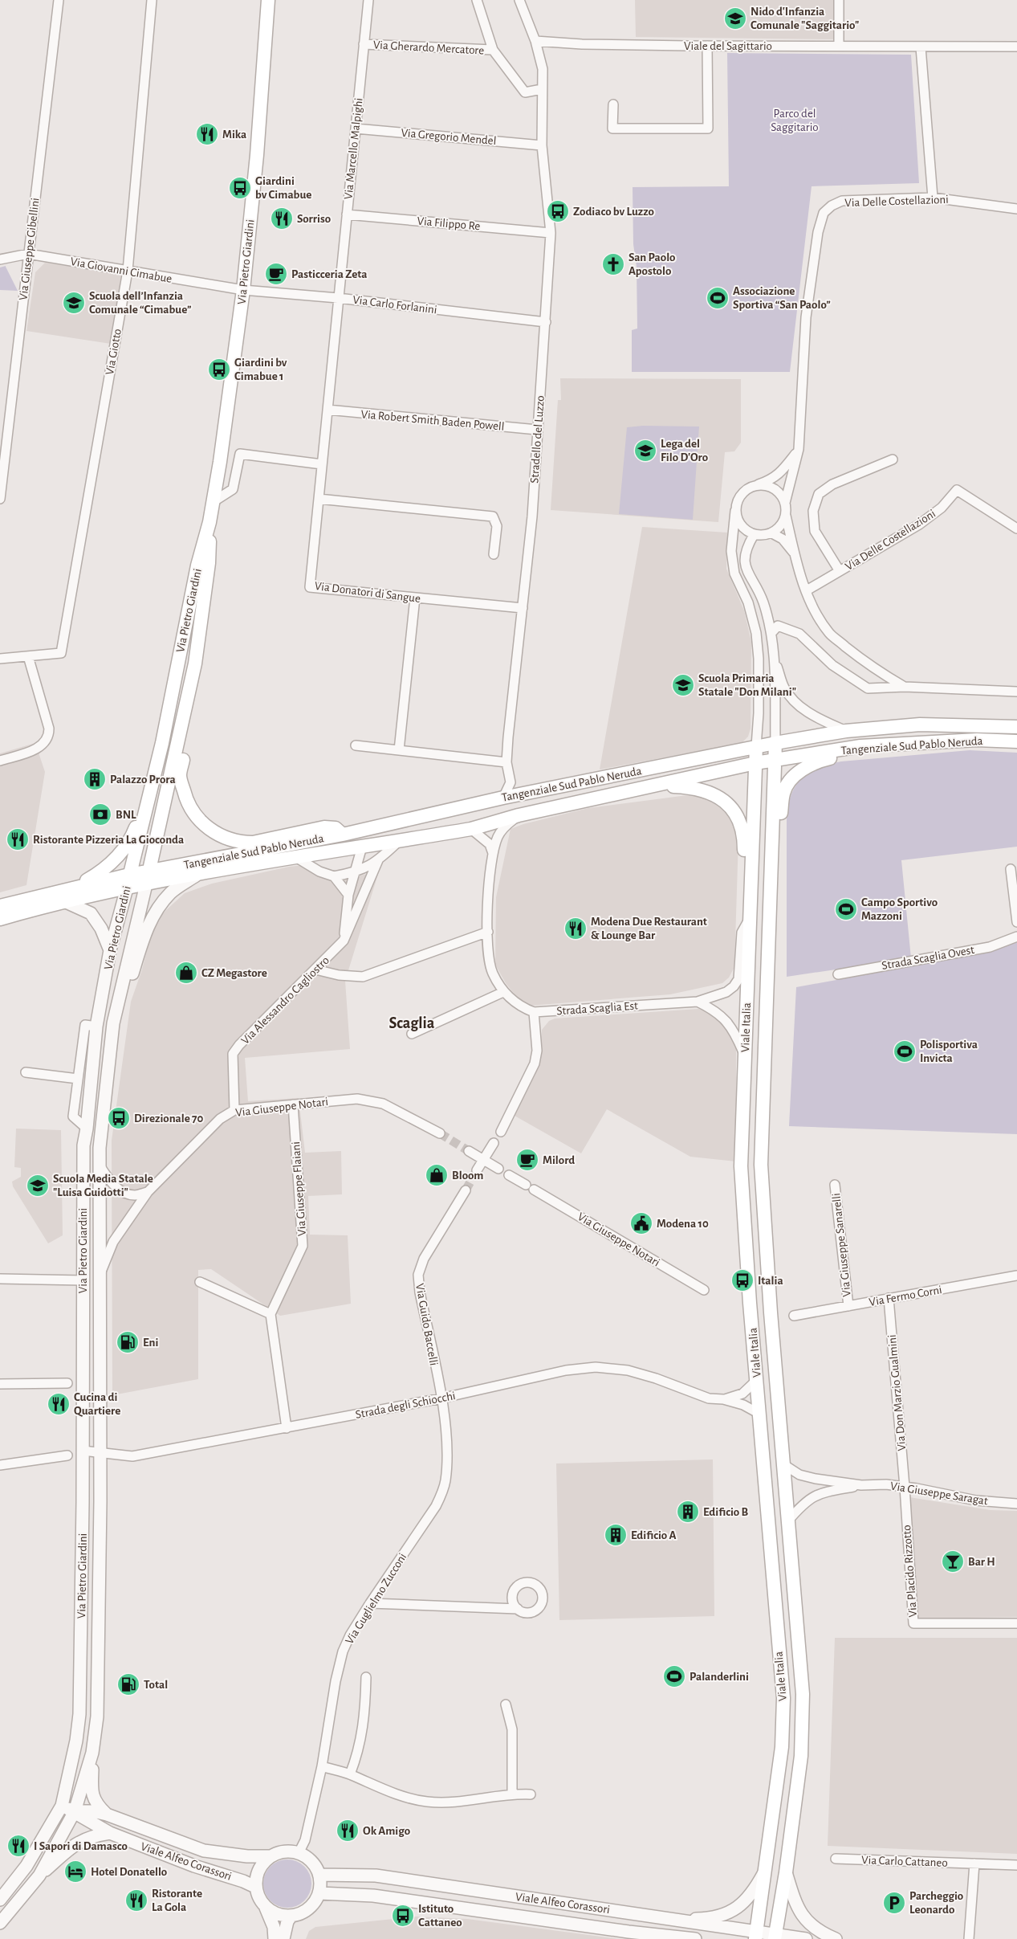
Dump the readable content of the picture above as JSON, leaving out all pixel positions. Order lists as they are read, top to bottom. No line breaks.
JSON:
{"streets":{"main road":["Via Pietro Giardini","Tangenziale Sud Pablo Neruda","Viale Italia"],"street":["Viale del Sagittario","Via Gherardo Mercatore","Via Gregorio Mendel","Via Marcello Malpighi","Via Delle Costellazioni","Via Filippo Re","Via Giuseppe Gibellini","Via Giovanni Cimabue","Via Carlo Forlanini","Via Giotto","Via Robert Smith Baden Powell","Stradello del Luzzo","Via Donatori di Sangue","Strada Scaglia Ovest","Via Alessandro Cagliostro","Strada Scaglia Est","Via Giuseppe Notari","Via Giuseppe Flaiani","Via Giuseppe Sanarelli","Via Fermo Corni","Via Guido Baccelli","Via Don Marzio Gualmini","Strada degli Schiocchi","Via Giuseppe Saragat","Via Placido Rizzotto","Via Guglielmo Zucconi","Viale Alfeo Corassori","Via Carlo Cattaneo"]},"crossings":[["Viale del Sagittario","Stradello del Luzzo"],["Via Gherardo Mercatore","Via Marcello Malpighi"],["Via Gregorio Mendel","Via Marcello Malpighi"],["Via Gregorio Mendel","Stradello del Luzzo"],["Via Marcello Malpighi","Via Filippo Re"],["Via Marcello Malpighi","Via Carlo Forlanini"],["Via Marcello Malpighi","Via Donatori di Sangue"],["Via Filippo Re","Stradello del Luzzo"],["Via Giuseppe Gibellini","Via Giovanni Cimabue"],["Via Pietro Giardini","Via Giovanni Cimabue"],["Via Pietro Giardini","Via Carlo Forlanini"],["Via Pietro Giardini","Tangenziale Sud Pablo Neruda"],["Via Pietro Giardini","Via Giuseppe Notari"],["Via Pietro Giardini","Strada degli Schiocchi"],["Via Pietro Giardini","Viale Alfeo Corassori"],["Via Giovanni Cimabue","Via Carlo Forlanini"],["Via Giovanni Cimabue","Via Giotto"],["Via Carlo Forlanini","Stradello del Luzzo"],["Via Carlo Forlanini","Via Donatori di Sangue"],["Via Robert Smith Baden Powell","Stradello del Luzzo"],["Via Robert Smith Baden Powell","Via Donatori di Sangue"],["Stradello del Luzzo","Via Donatori di Sangue"],["Stradello del Luzzo","Tangenziale Sud Pablo Neruda"],["Tangenziale Sud Pablo Neruda","Via Alessandro Cagliostro"],["Tangenziale Sud Pablo Neruda","Viale Italia"],["Via Alessandro Cagliostro","Via Giuseppe Notari"],["Strada Scaglia Est","Viale Italia"],["Viale Italia","Strada degli Schiocchi"],["Viale Italia","Via Giuseppe Saragat"],["Viale Italia","Viale Alfeo Corassori"],["Via Giuseppe Notari","Via Giuseppe Flaiani"],["Via Giuseppe Sanarelli","Via Fermo Corni"],["Via Fermo Corni","Via Don Marzio Gualmini"],["Via Guido Baccelli","Strada degli Schiocchi"],["Via Guido Baccelli","Via Guglielmo Zucconi"],["Via Don Marzio Gualmini","Via Giuseppe Saragat"],["Via Don Marzio Gualmini","Via Placido Rizzotto"],["Strada degli Schiocchi","Via Guglielmo Zucconi"],["Via Giuseppe Saragat","Via Placido Rizzotto"],["Via Guglielmo Zucconi","Viale Alfeo Corassori"]],"districts":["Scaglia"],"parks":["Parco del Saggitario"],"places":{"school or university":["Nido d'Infanzia Comunale \"Saggitario\"","Scuola dell’Infanzia Comunale “Cimabue”","Lega del Filo D'Oro","Scuola Primaria Statale \"Don Milani\"","Scuola Media Statale \"Luisa Guidotti\""],"restaurant":["Mika","Sorriso","Ristorante Pizzeria La Gioconda","Modena Due Restaurant & Lounge Bar","Cucina di Quartiere","Ok Amigo","I Sapori di Damasco","Ristorante La Gola"],"bus stop":["Giardini bv Cimabue","Zodiaco bv Luzzo","Giardini bv Cimabue 1","Direzionale 70","Italia","Istituto Cattaneo"],"church":["San Paolo Apostolo"],"cafe":["Pasticceria Zeta","Milord"],"sports":["Associazione Sportiva “San Paolo”","Campo Sportivo Mazzoni","Polisportiva Invicta","Palanderlini"],"building":["Palazzo Prora","Edificio B","Edificio A"],"bank":["BNL"],"shop":["CZ Megastore","Bloom"],"public building":["Modena 10"],"fuel station":["Eni","Total"],"bar":["Bar H"],"hotel":["Hotel Donatello"],"parking":["Parcheggio Leonardo"]}}
